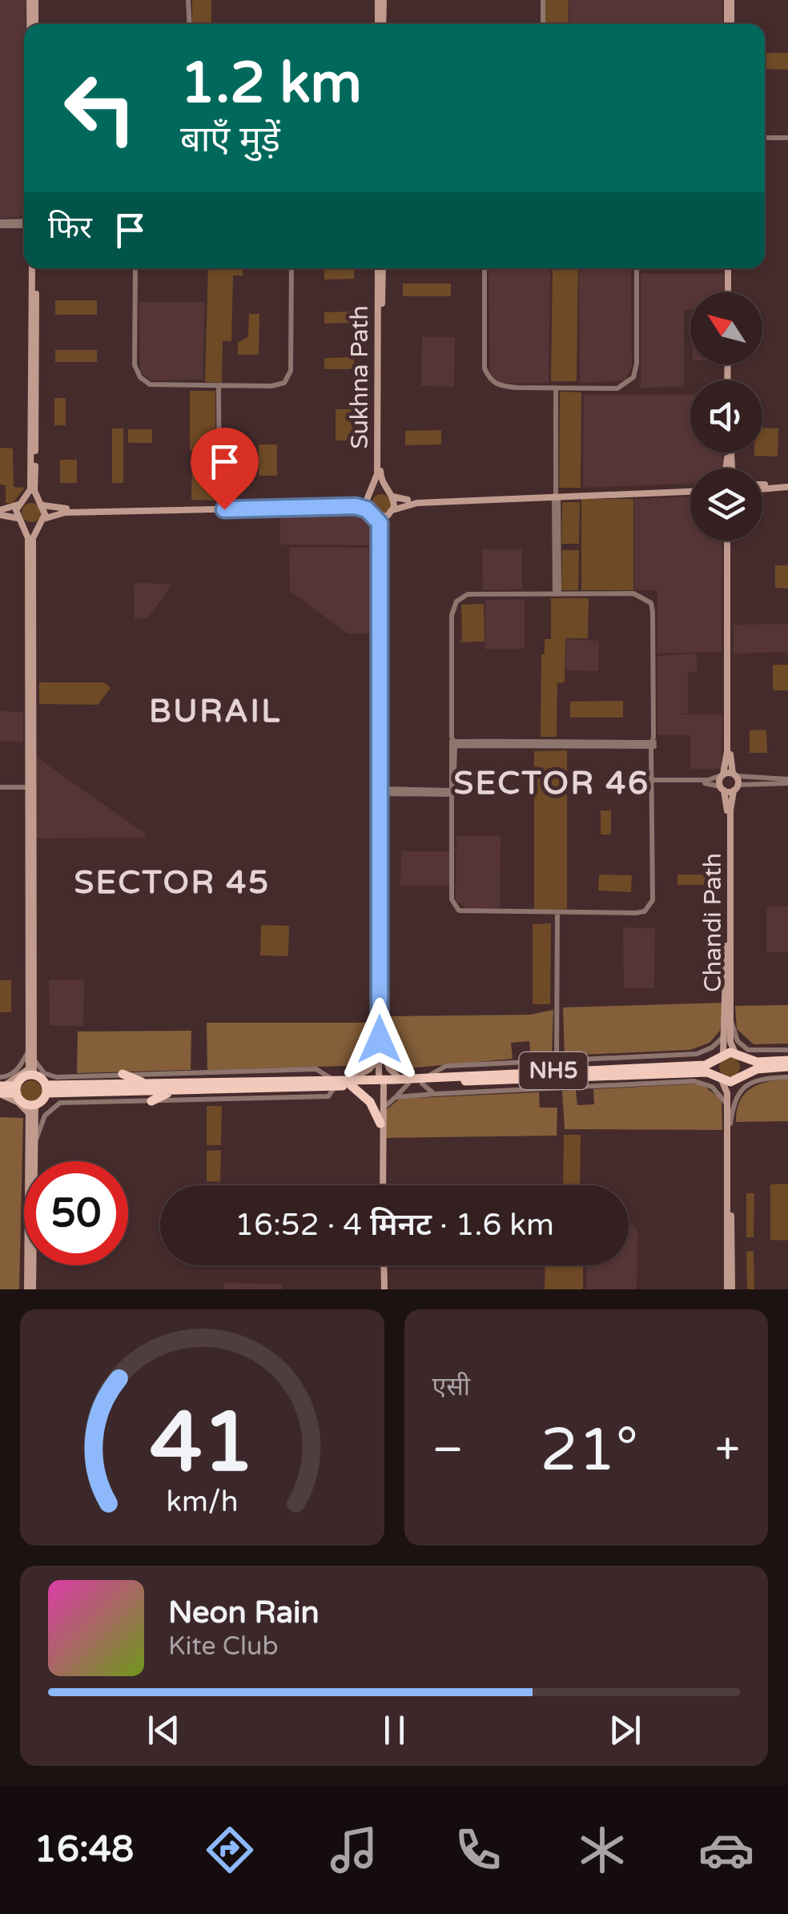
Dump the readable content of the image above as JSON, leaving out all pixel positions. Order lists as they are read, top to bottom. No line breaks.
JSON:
{"streets":{"highway":["NH5"],"main road":["Sukhna Path","Chandi Path"]},"crossings":[["Chandi Path","NH5"]],"districts":["BURAIL","SECTOR 46","SECTOR 45"],"north":"top left","page":{"turn":["1.2 km","बाएँ मुड़ें"],"then":"फिर","limit":"50","trip":"16:52 · 4 मिनट · 1.6 km","tile":"एसी","heat":["−","21°","+"],"song":["Neon Rain","Kite Club"],"tabs":"16:48","gauge":["41","km/h"]}}
